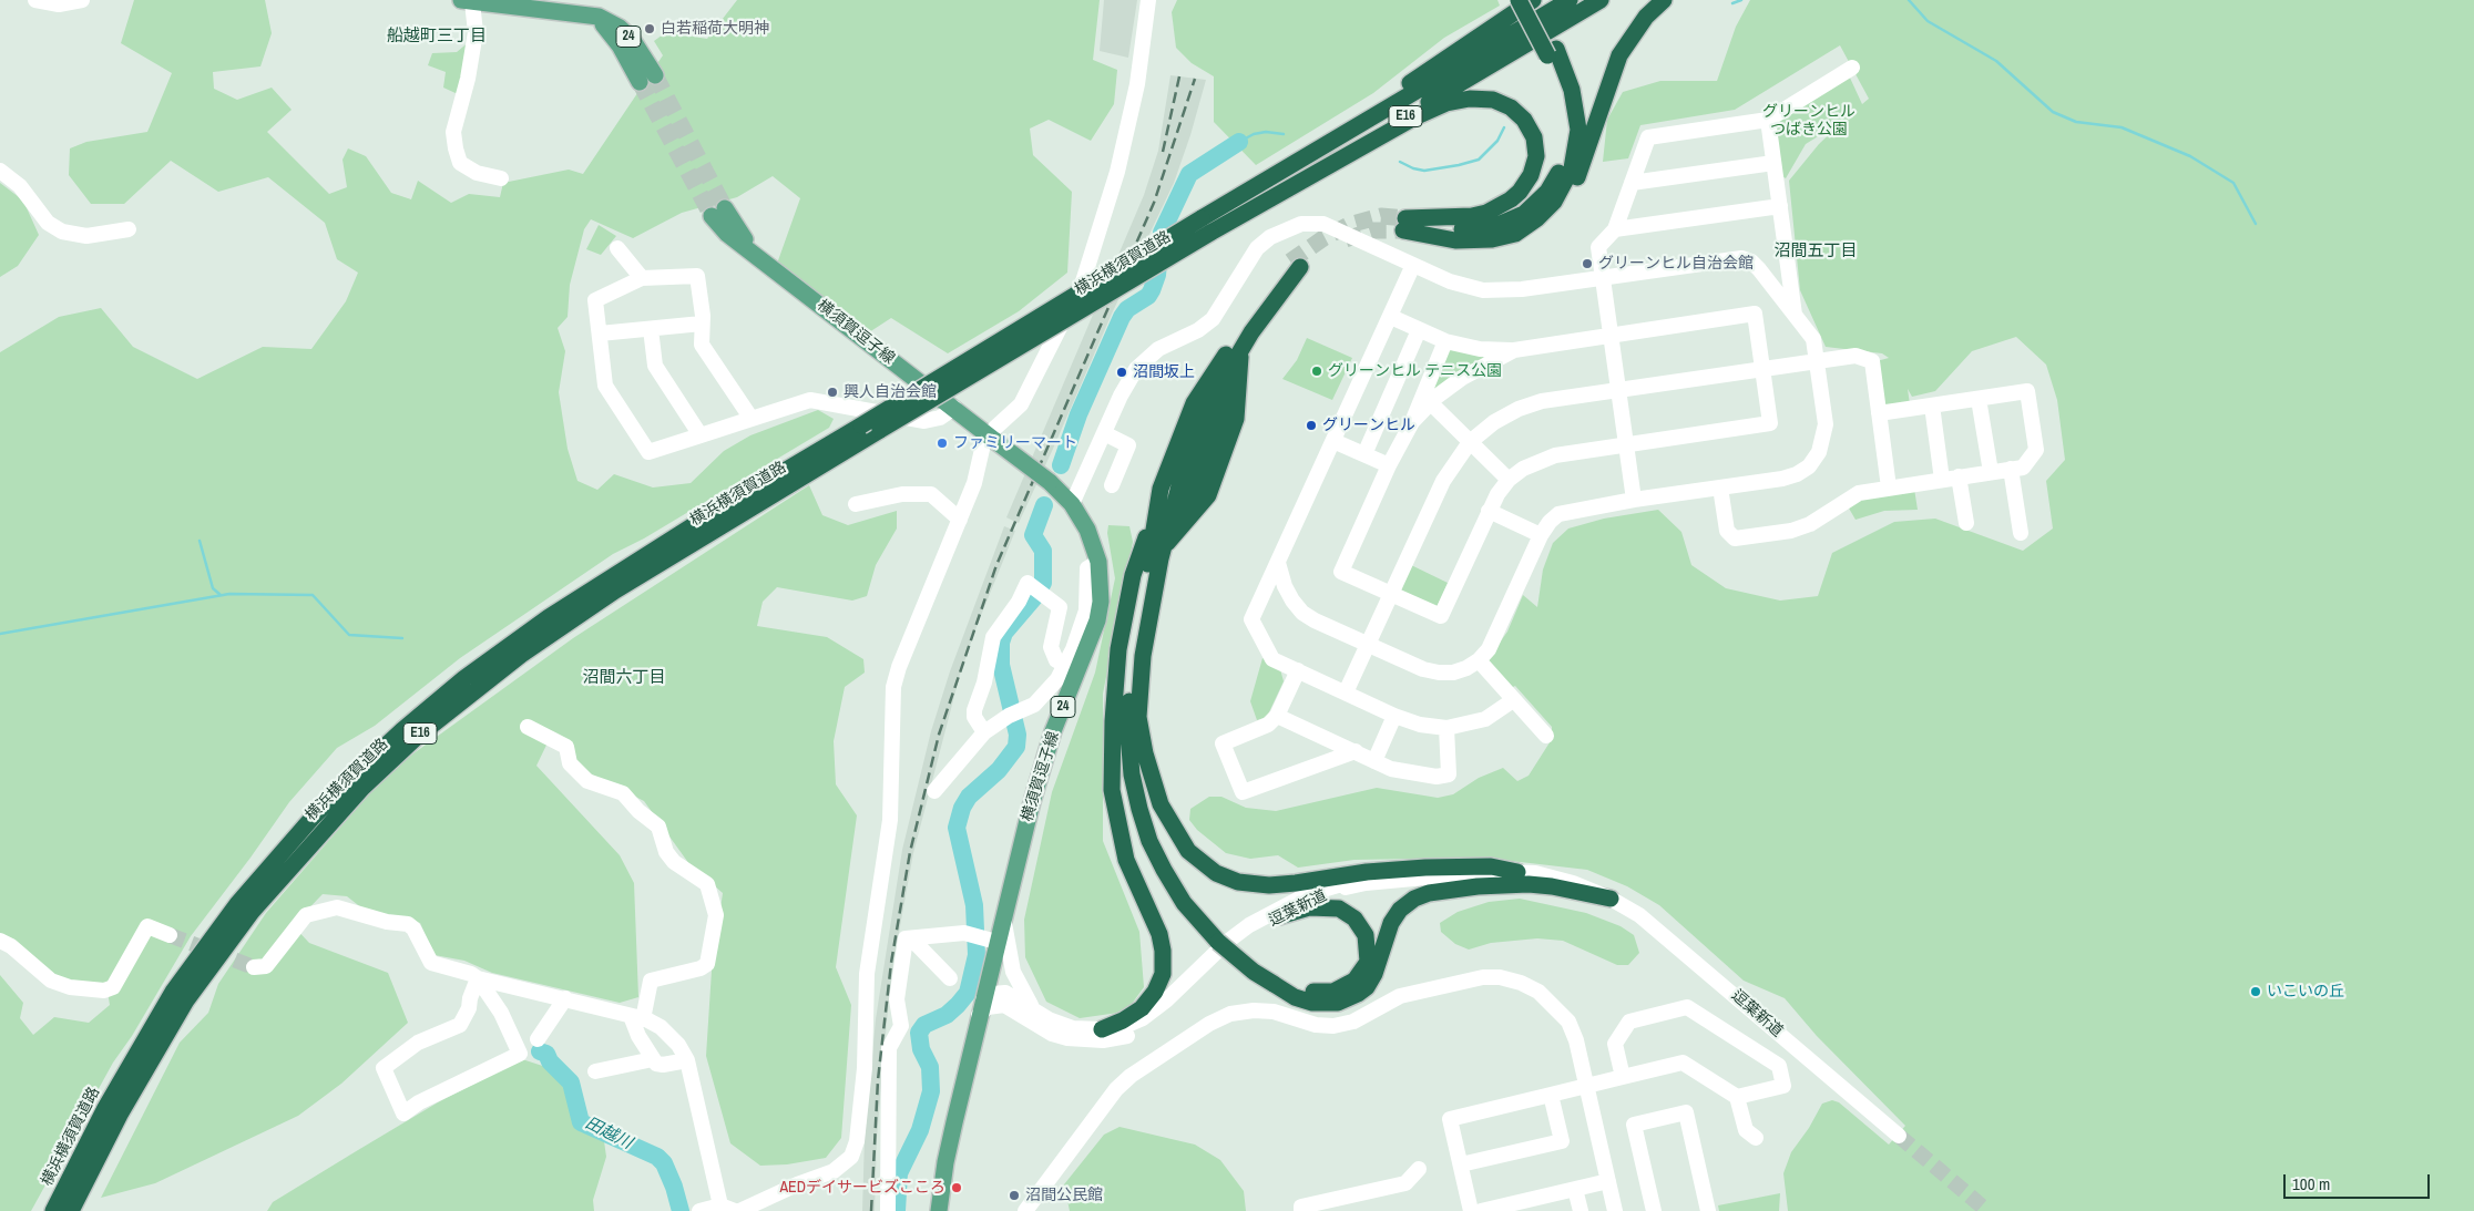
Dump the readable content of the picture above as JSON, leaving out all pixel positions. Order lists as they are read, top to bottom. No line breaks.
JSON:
{"streets":{"highway":["E16","横浜横須賀道路"],"main road":["24","横須賀逗子線"],"street":["逗葉新道"]},"crossings":[["24","横須賀逗子線"]],"districts":["船越町三丁目","沼間五丁目","沼間六丁目"],"water":["田越川"],"parks":["グリーンヒル つばき公園"],"places":["白若稲荷大明神","グリーンヒル自治会館","グリーンヒル テニス公園","沼間坂上","興人自治会館","グリーンヒル","ファミリーマート","いこいの丘","AEDデイサービズこころ","沼間公民館"],"scale_bar":"100 m"}
